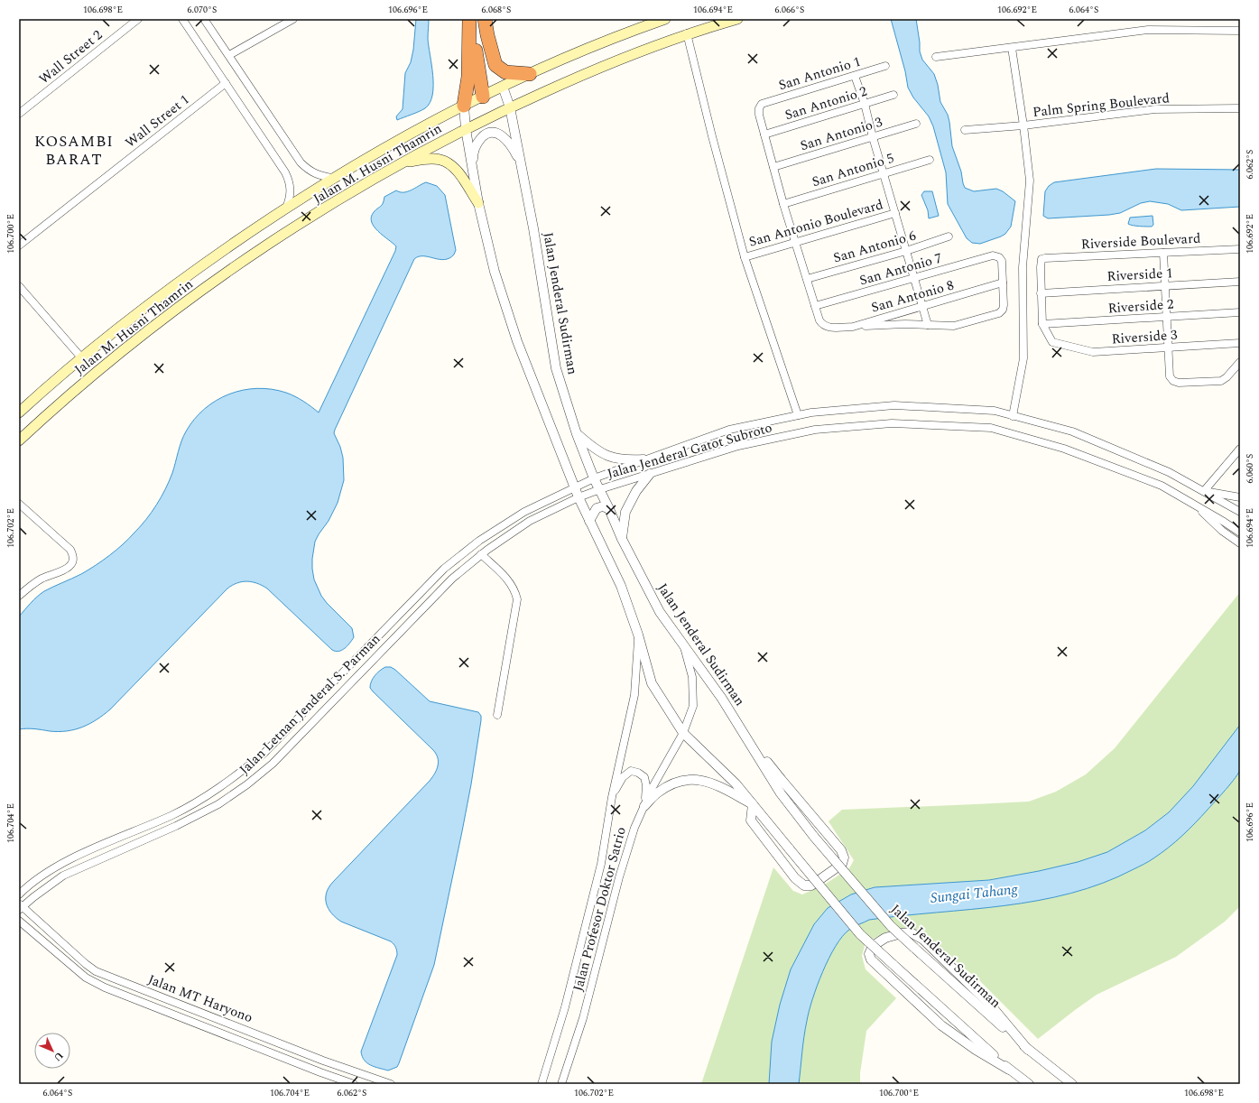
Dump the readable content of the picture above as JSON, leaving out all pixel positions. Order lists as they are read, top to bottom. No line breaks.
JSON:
{"streets":{"main road":["Jalan M. Husni Thamrin"],"street":["Wall Street 2","San Antonio 1","San Antonio 2","Palm Spring Boulevard","Wall Street 1","San Antonio 3","San Antonio 5","San Antonio Boulevard","Riverside Boulevard","San Antonio 6","San Antonio 7","Riverside 1","San Antonio 8","Jalan Jenderal Sudirman","Riverside 2","Riverside 3","Jalan Jenderal Gatot Subroto","Jalan Letnan Jenderal S. Parman","Jalan Profesor Doktor Satrio","Jalan MT Haryono"]},"crossings":[["San Antonio 1","San Antonio 2"],["Jalan M. Husni Thamrin","Jalan Jenderal Sudirman"],["Riverside Boulevard","Riverside 1"],["San Antonio 7","San Antonio 8"],["Jalan Jenderal Sudirman","Jalan Jenderal Gatot Subroto"],["Jalan Jenderal Sudirman","Jalan Letnan Jenderal S. Parman"],["Jalan Jenderal Sudirman","Jalan Profesor Doktor Satrio"],["Riverside 2","Riverside 3"],["Jalan Jenderal Gatot Subroto","Jalan Letnan Jenderal S. Parman"],["Jalan Letnan Jenderal S. Parman","Jalan MT Haryono"]],"districts":["KOSAMBI BARAT"],"water":["Sungai Tahang"],"north":"bottom right","coordinates":["106.698°E","6.070°S","106.696°E","6.068°S","106.694°E","6.066°S","106.692°E","6.064°S","6.062°S","106.700°E","6.060°S","106.702°E","106.704°E"]}
